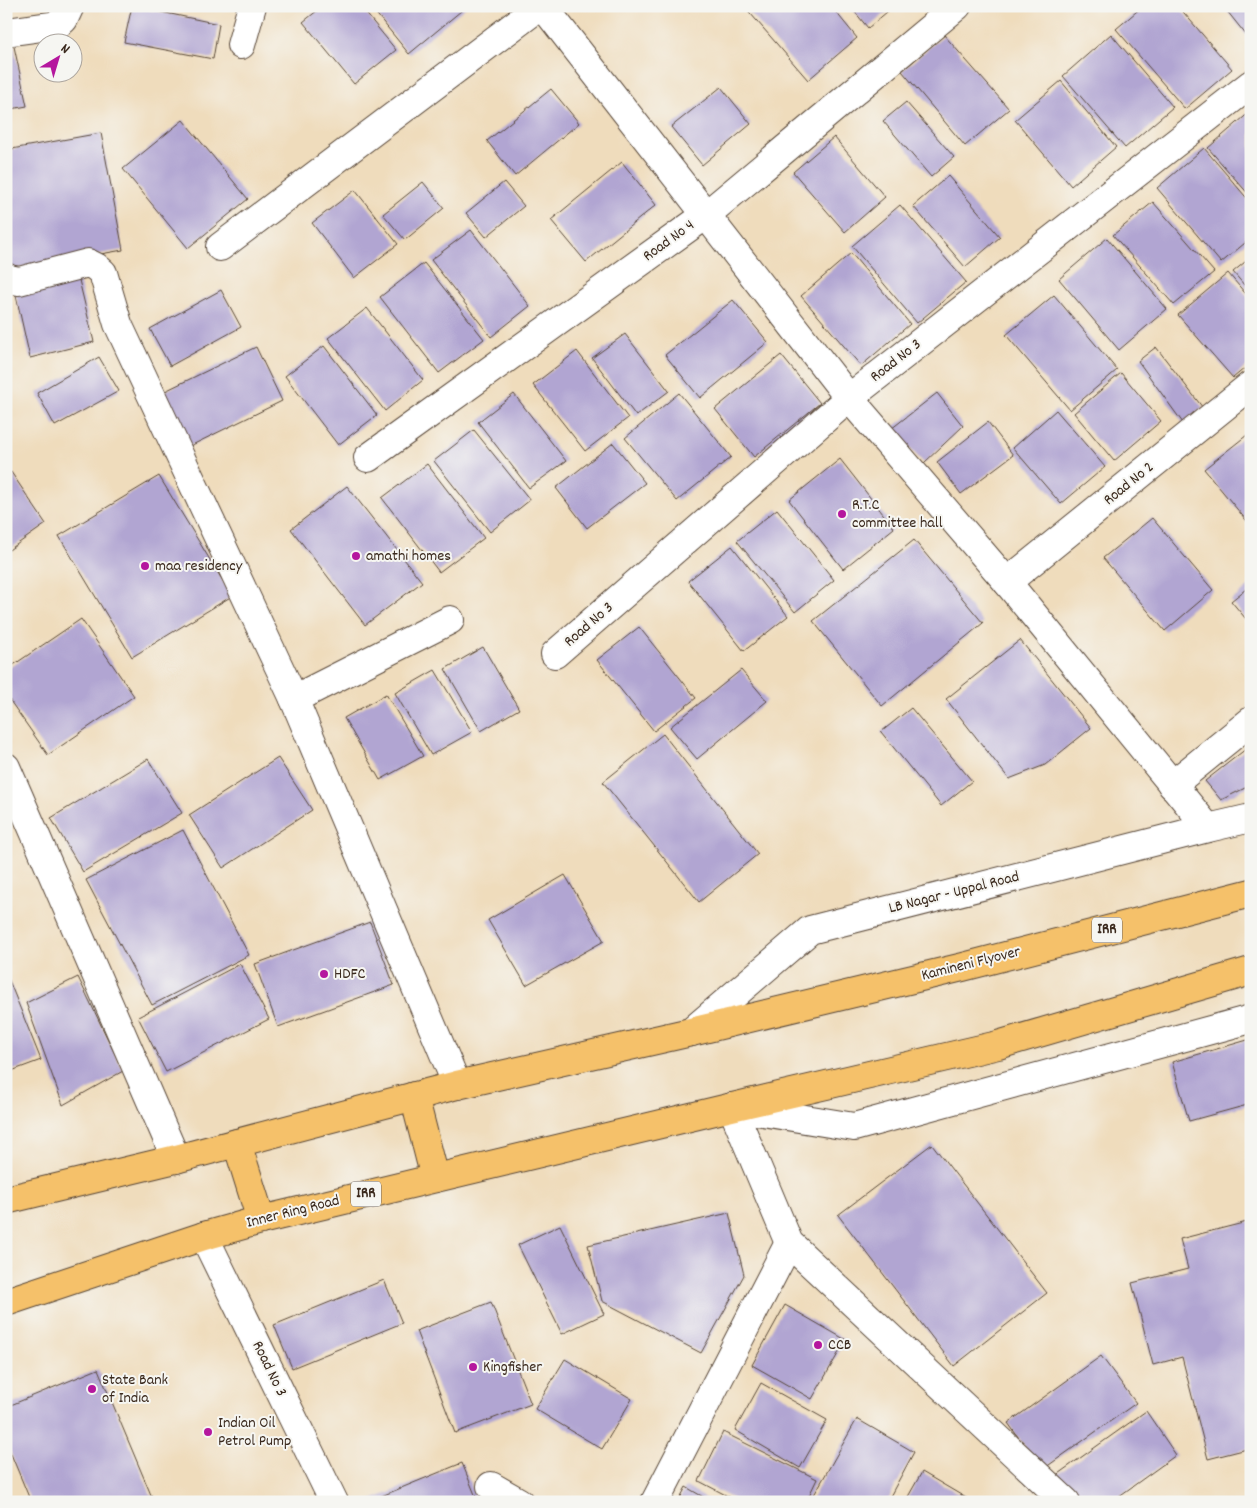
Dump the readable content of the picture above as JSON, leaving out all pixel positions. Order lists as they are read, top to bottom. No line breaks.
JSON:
{"streets":{"highway":["IRR","Kamineni Flyover","Inner Ring Road"],"street":["Road No 4","Road No 3","Road No 2","LB Nagar - Uppal Road"]},"crossings":[["Road No 3","Inner Ring Road"],["LB Nagar - Uppal Road","IRR"],["LB Nagar - Uppal Road","Kamineni Flyover"],["IRR","Kamineni Flyover"],["IRR","Inner Ring Road"]],"places":["R.T.C committee hall","amathi homes","maa residency","HDFC","CCB","Kingfisher","State Bank of India","Indian Oil Petrol Pump"],"north":"top right"}
